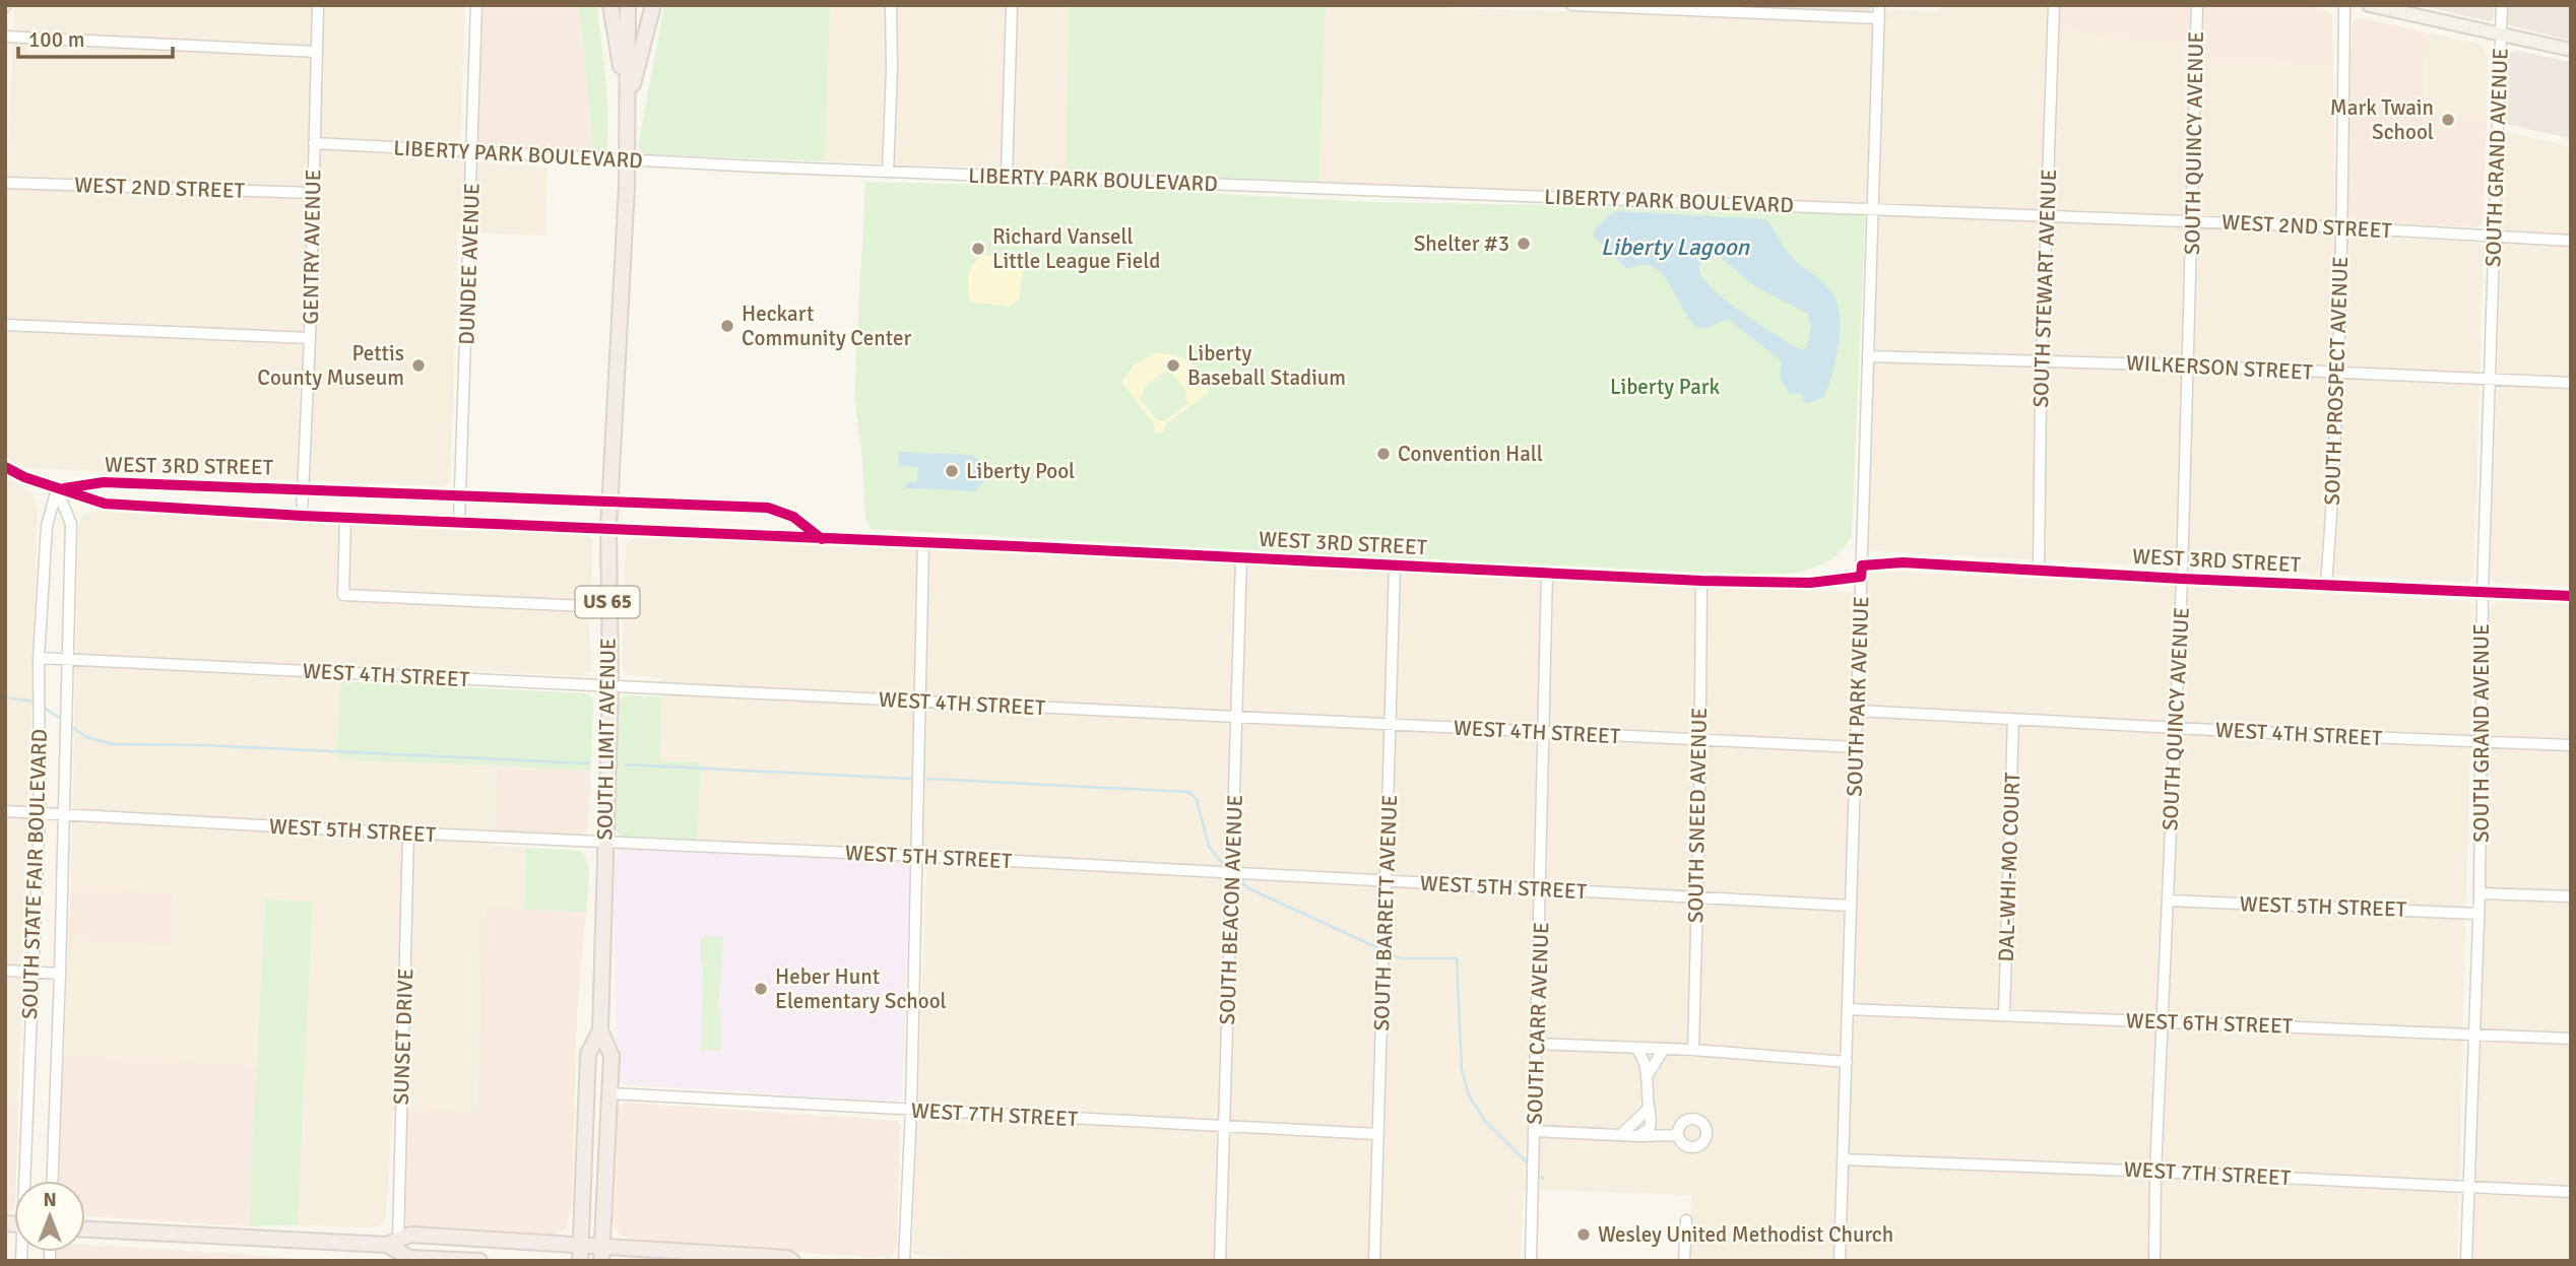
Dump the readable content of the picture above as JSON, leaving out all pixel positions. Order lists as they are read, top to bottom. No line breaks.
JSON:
{"streets":{"highway":["US 65","SOUTH LIMIT AVENUE"],"street":["SOUTH QUINCY AVENUE","LIBERTY PARK BOULEVARD","SOUTH GRAND AVENUE","WEST 2ND STREET","GENTRY AVENUE","DUNDEE AVENUE","SOUTH STEWART AVENUE","WILKERSON STREET","SOUTH PROSPECT AVENUE","WEST 3RD STREET","WEST 4TH STREET","SOUTH PARK AVENUE","SOUTH SNEED AVENUE","WEST 5TH STREET","DAL-WHI-MO COURT","SOUTH STATE FAIR BOULEVARD","SOUTH BEACON AVENUE","SOUTH BARRETT AVENUE","SOUTH CARR AVENUE","WEST 6TH STREET","SUNSET DRIVE","WEST 7TH STREET"]},"crossings":[["SOUTH QUINCY AVENUE","WEST 2ND STREET"],["SOUTH QUINCY AVENUE","WILKERSON STREET"],["SOUTH QUINCY AVENUE","WEST 3RD STREET"],["SOUTH QUINCY AVENUE","WEST 4TH STREET"],["SOUTH QUINCY AVENUE","WEST 5TH STREET"],["SOUTH QUINCY AVENUE","WEST 6TH STREET"],["SOUTH QUINCY AVENUE","WEST 7TH STREET"],["LIBERTY PARK BOULEVARD","WEST 2ND STREET"],["LIBERTY PARK BOULEVARD","GENTRY AVENUE"],["LIBERTY PARK BOULEVARD","DUNDEE AVENUE"],["LIBERTY PARK BOULEVARD","SOUTH PARK AVENUE"],["LIBERTY PARK BOULEVARD","SOUTH LIMIT AVENUE"],["SOUTH GRAND AVENUE","WEST 2ND STREET"],["SOUTH GRAND AVENUE","WILKERSON STREET"],["SOUTH GRAND AVENUE","WEST 3RD STREET"],["SOUTH GRAND AVENUE","WEST 4TH STREET"],["SOUTH GRAND AVENUE","WEST 5TH STREET"],["SOUTH GRAND AVENUE","WEST 6TH STREET"],["SOUTH GRAND AVENUE","WEST 7TH STREET"],["WEST 2ND STREET","GENTRY AVENUE"],["WEST 2ND STREET","SOUTH STEWART AVENUE"],["WEST 2ND STREET","SOUTH PROSPECT AVENUE"],["WEST 2ND STREET","SOUTH PARK AVENUE"],["GENTRY AVENUE","WEST 3RD STREET"],["DUNDEE AVENUE","WEST 3RD STREET"],["SOUTH STEWART AVENUE","WILKERSON STREET"],["SOUTH STEWART AVENUE","WEST 3RD STREET"],["WILKERSON STREET","SOUTH PROSPECT AVENUE"],["WILKERSON STREET","SOUTH PARK AVENUE"],["SOUTH PROSPECT AVENUE","WEST 3RD STREET"],["WEST 3RD STREET","SOUTH PARK AVENUE"],["WEST 3RD STREET","SOUTH LIMIT AVENUE"],["WEST 3RD STREET","SOUTH SNEED AVENUE"],["WEST 3RD STREET","SOUTH STATE FAIR BOULEVARD"],["WEST 3RD STREET","SOUTH BEACON AVENUE"],["WEST 3RD STREET","SOUTH BARRETT AVENUE"],["WEST 3RD STREET","SOUTH CARR AVENUE"],["US 65","SOUTH LIMIT AVENUE"],["WEST 4TH STREET","SOUTH PARK AVENUE"],["WEST 4TH STREET","SOUTH LIMIT AVENUE"],["WEST 4TH STREET","SOUTH SNEED AVENUE"],["WEST 4TH STREET","DAL-WHI-MO COURT"],["WEST 4TH STREET","SOUTH STATE FAIR BOULEVARD"],["WEST 4TH STREET","SOUTH BEACON AVENUE"],["WEST 4TH STREET","SOUTH BARRETT AVENUE"],["WEST 4TH STREET","SOUTH CARR AVENUE"],["SOUTH PARK AVENUE","WEST 5TH STREET"],["SOUTH PARK AVENUE","WEST 6TH STREET"],["SOUTH PARK AVENUE","WEST 7TH STREET"],["SOUTH LIMIT AVENUE","WEST 5TH STREET"],["SOUTH LIMIT AVENUE","WEST 7TH STREET"],["SOUTH SNEED AVENUE","WEST 5TH STREET"],["WEST 5TH STREET","SOUTH STATE FAIR BOULEVARD"],["WEST 5TH STREET","SOUTH BEACON AVENUE"],["WEST 5TH STREET","SOUTH BARRETT AVENUE"],["WEST 5TH STREET","SOUTH CARR AVENUE"],["WEST 5TH STREET","SUNSET DRIVE"],["DAL-WHI-MO COURT","WEST 6TH STREET"],["SOUTH BEACON AVENUE","WEST 7TH STREET"],["SOUTH BARRETT AVENUE","WEST 7TH STREET"]],"water":["Liberty Lagoon"],"parks":["Liberty Park"],"places":["Mark Twain School","Shelter #3","Richard Vansell Little League Field","Heckart Community Center","Pettis County Museum","Liberty Baseball Stadium","Convention Hall","Liberty Pool","Heber Hunt Elementary School","Wesley United Methodist Church"],"scale_bar":"100 m","north":"top"}
